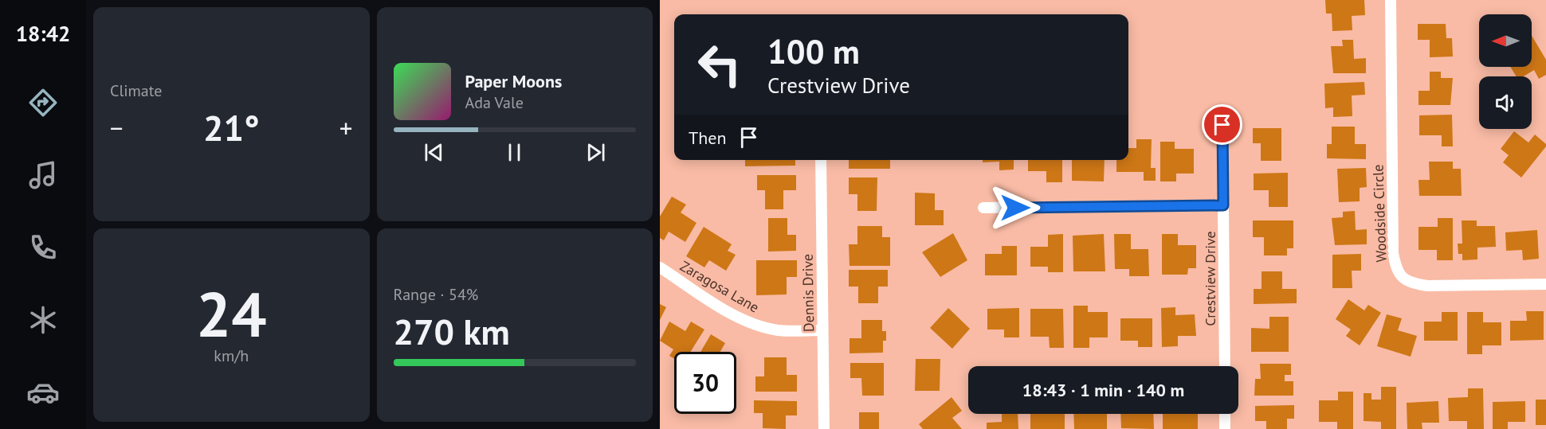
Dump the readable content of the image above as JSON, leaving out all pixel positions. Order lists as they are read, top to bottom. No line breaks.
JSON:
{"streets":{"street":["Woodside Circle","Crestview Drive","Zaragosa Lane","Dennis Drive"]},"crossings":[["Zaragosa Lane","Dennis Drive"]],"north":"left","page":{"tabs":"18:42","tile":["Climate",["24","km/h"],["Range · 54%","270 km"]],"turn":["100 m","Crestview Drive"],"song":["Paper Moons","Ada Vale"],"heat":["−","21°","+"],"then":"Then","limit":"30","trip":"18:43 · 1 min · 140 m"}}
